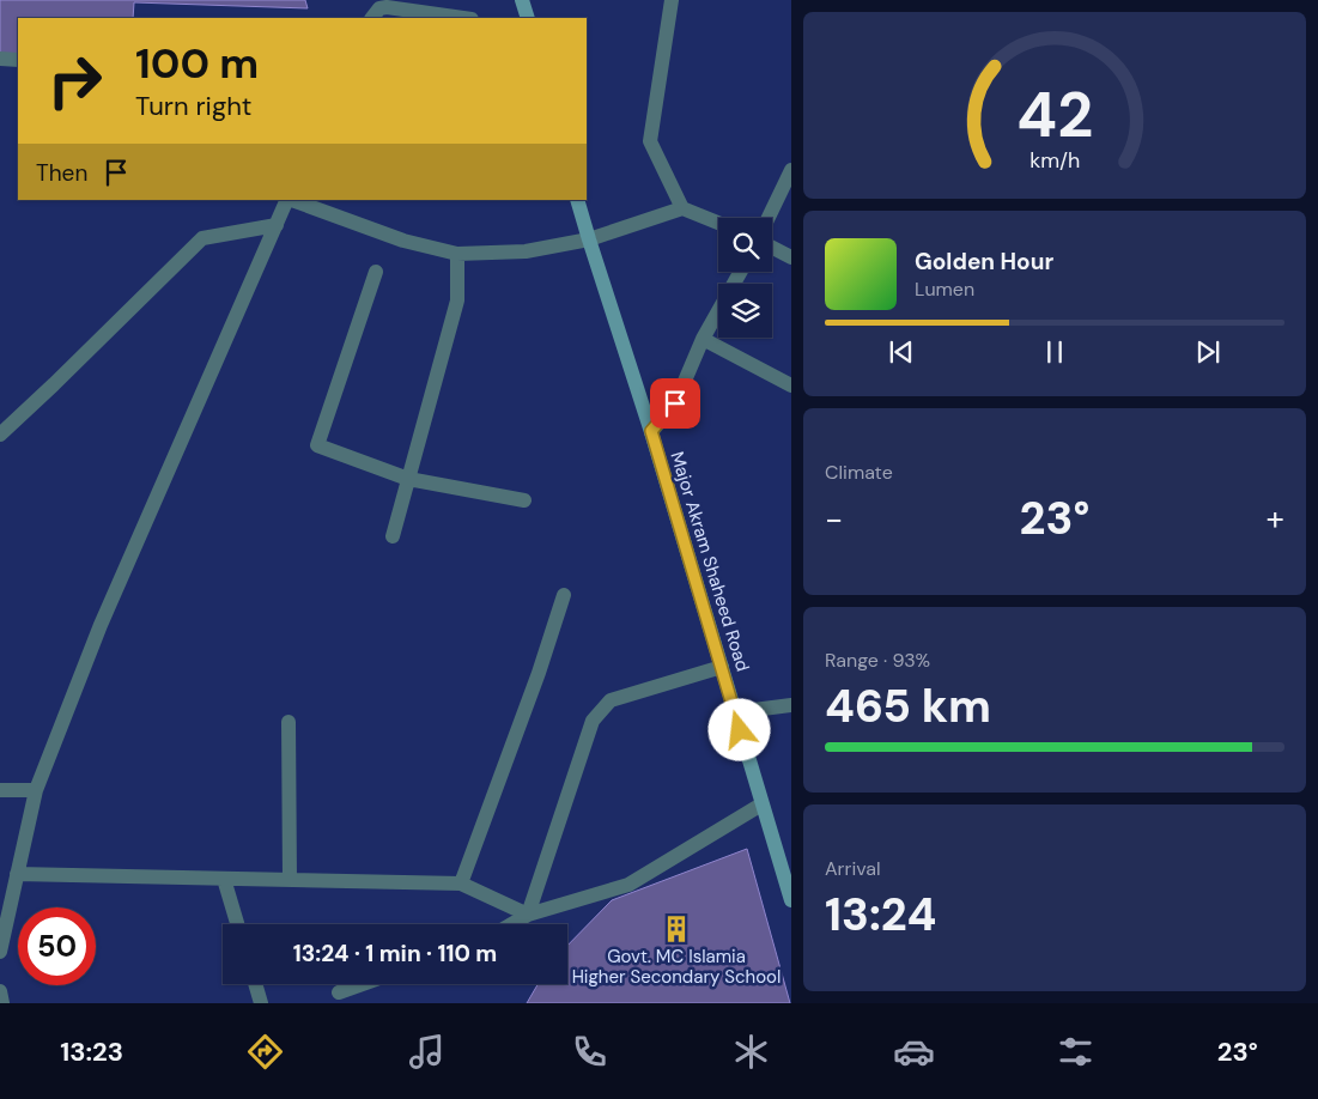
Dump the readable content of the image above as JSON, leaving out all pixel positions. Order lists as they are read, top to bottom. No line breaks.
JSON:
{"streets":{"main road":["Major Akram Shaheed Road"]},"places":{"building":["Govt. MC Islamia Higher Secondary School"]},"page":{"turn":["100 m","Turn right"],"then":"Then","song":["Golden Hour","Lumen"],"tile":["Climate",["Range · 93%","465 km"],["Arrival","13:24"]],"heat":["−","23°","+"],"limit":"50","trip":"13:24 · 1 min · 110 m","tabs":["13:23","23°"],"gauge":["42","km/h"]}}
